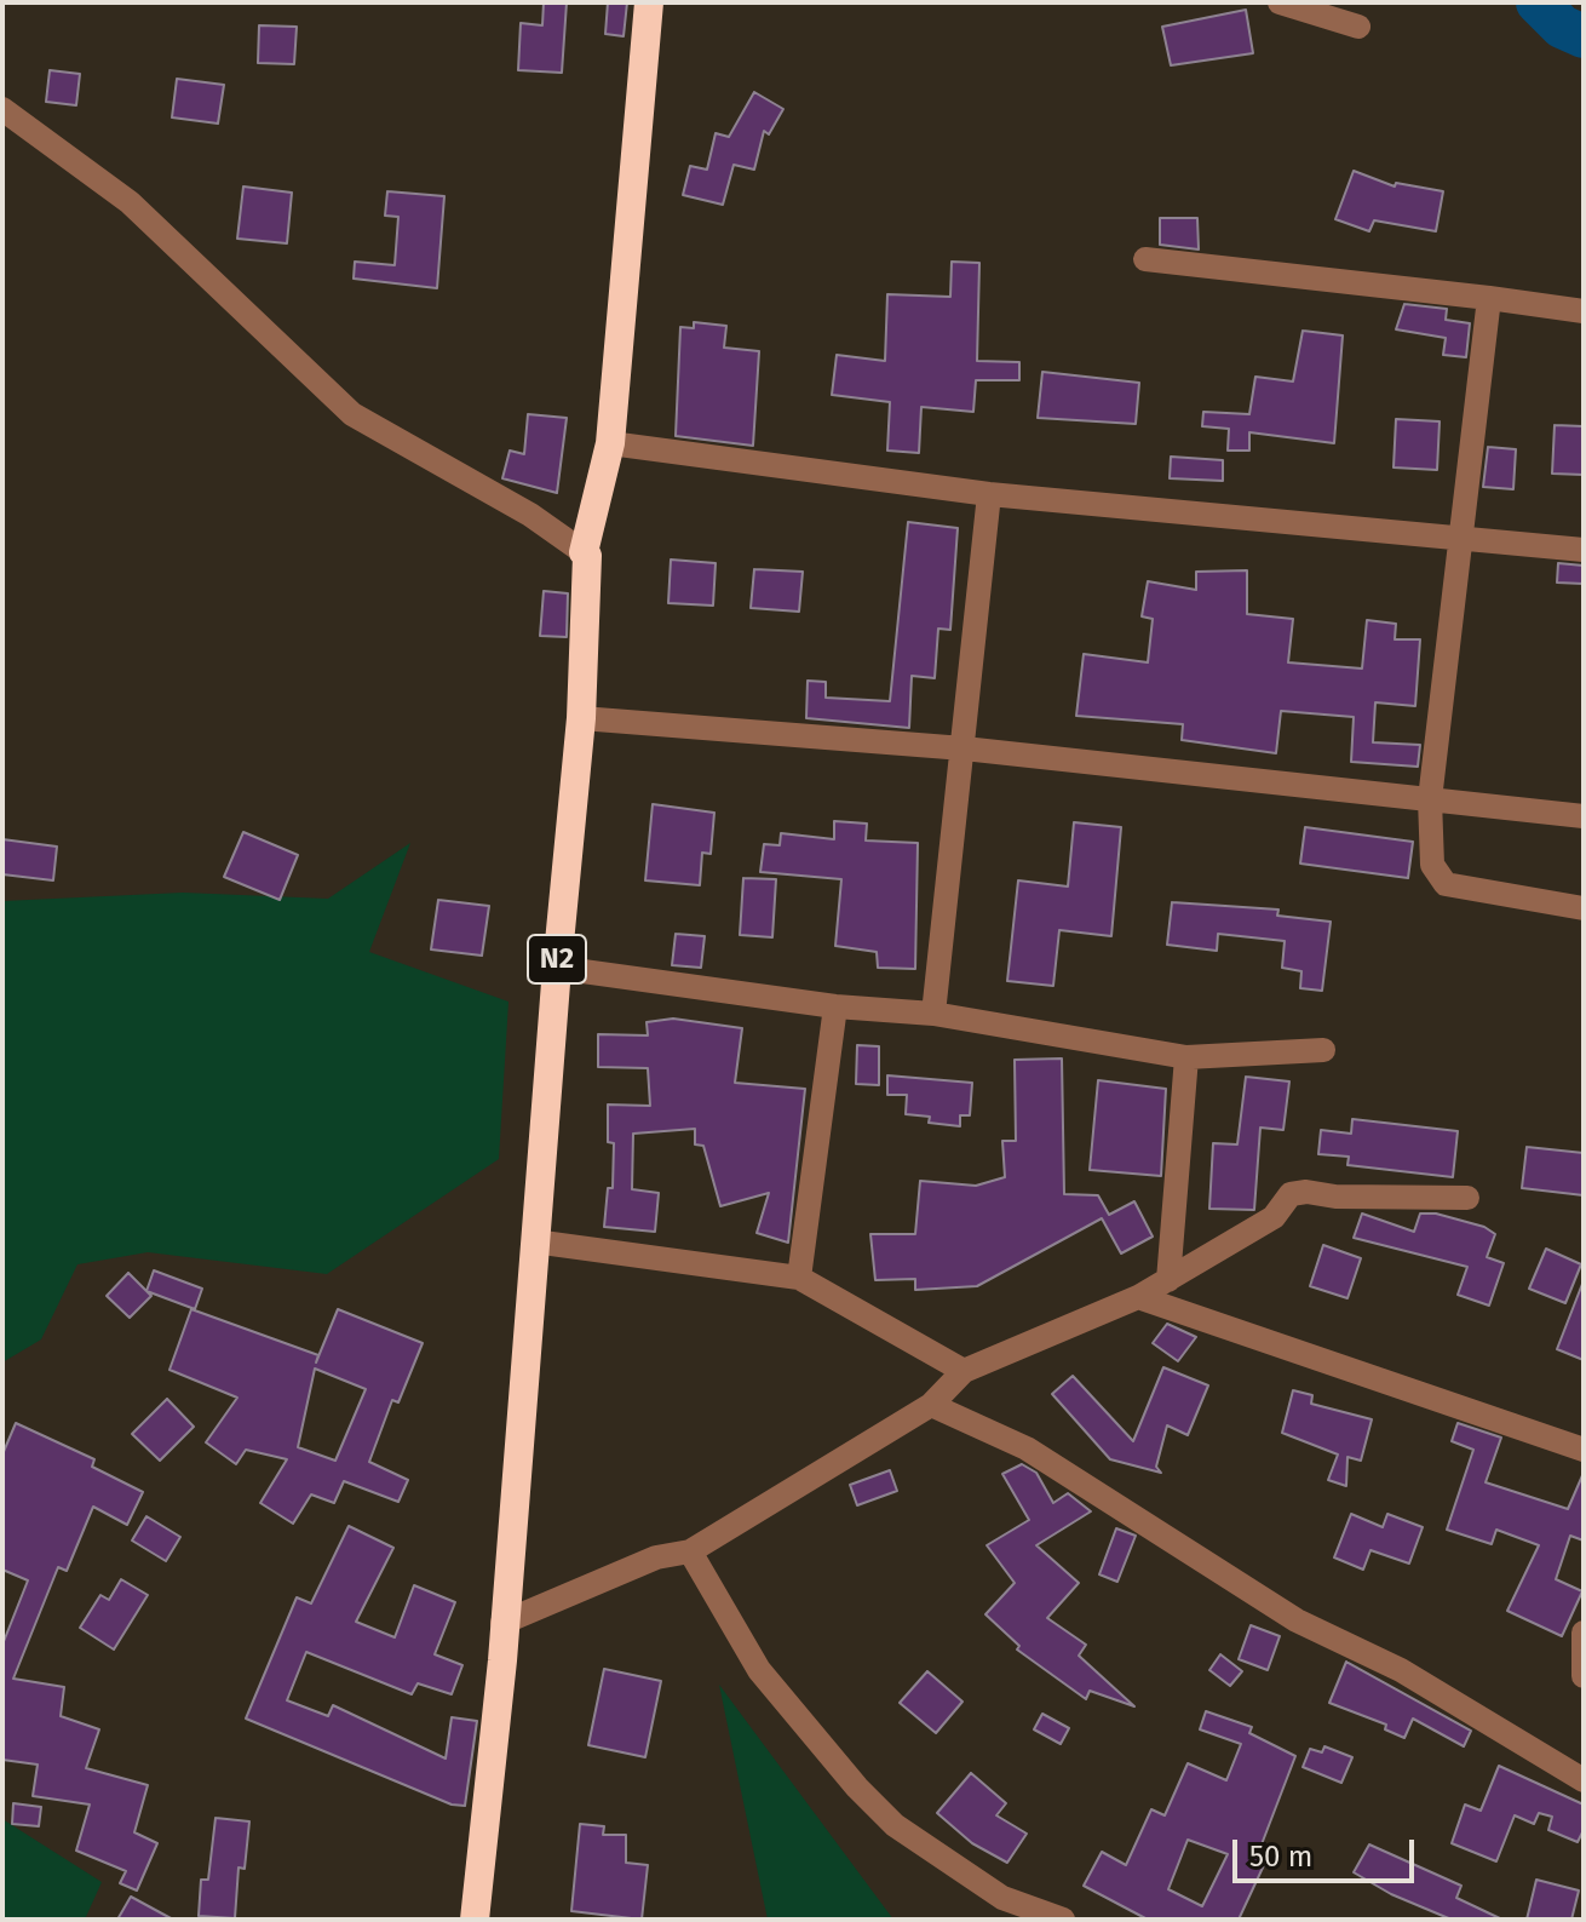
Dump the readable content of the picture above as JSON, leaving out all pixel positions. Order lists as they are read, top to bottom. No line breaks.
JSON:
{"streets":{"highway":["N2"]},"scale_bar":"50 m"}
